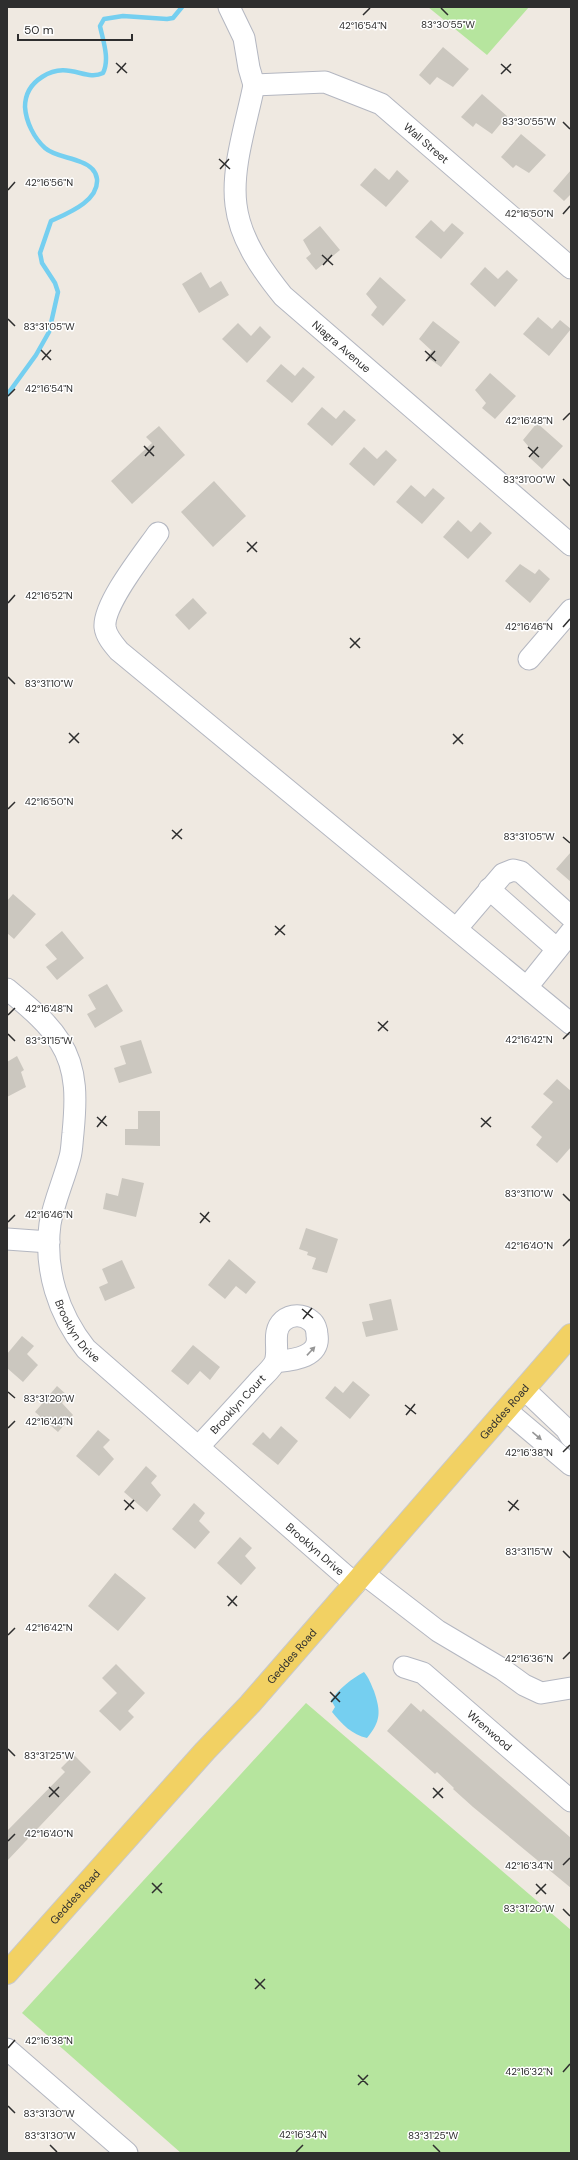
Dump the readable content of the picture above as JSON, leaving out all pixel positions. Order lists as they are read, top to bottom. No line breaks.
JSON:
{"streets":{"main road":["Geddes Road"],"street":["Wall Street","Niagra Avenue","Brooklyn Drive","Brooklyn Court","Wrenwood"]},"crossings":[["Wall Street","Niagra Avenue"],["Brooklyn Drive","Brooklyn Court"],["Brooklyn Drive","Geddes Road"]],"scale_bar":"50 m","coordinates":["83°30'55\"W","42°16'54\"N","42°16'56\"N","42°16'50\"N","83°31'05\"W","42°16'48\"N","83°31'00\"W","42°16'52\"N","42°16'46\"N","83°31'10\"W","42°16'42\"N","83°31'15\"W","42°16'40\"N","83°31'20\"W","42°16'44\"N","42°16'38\"N","42°16'36\"N","83°31'25\"W","42°16'34\"N","42°16'32\"N","83°31'30\"W"]}
